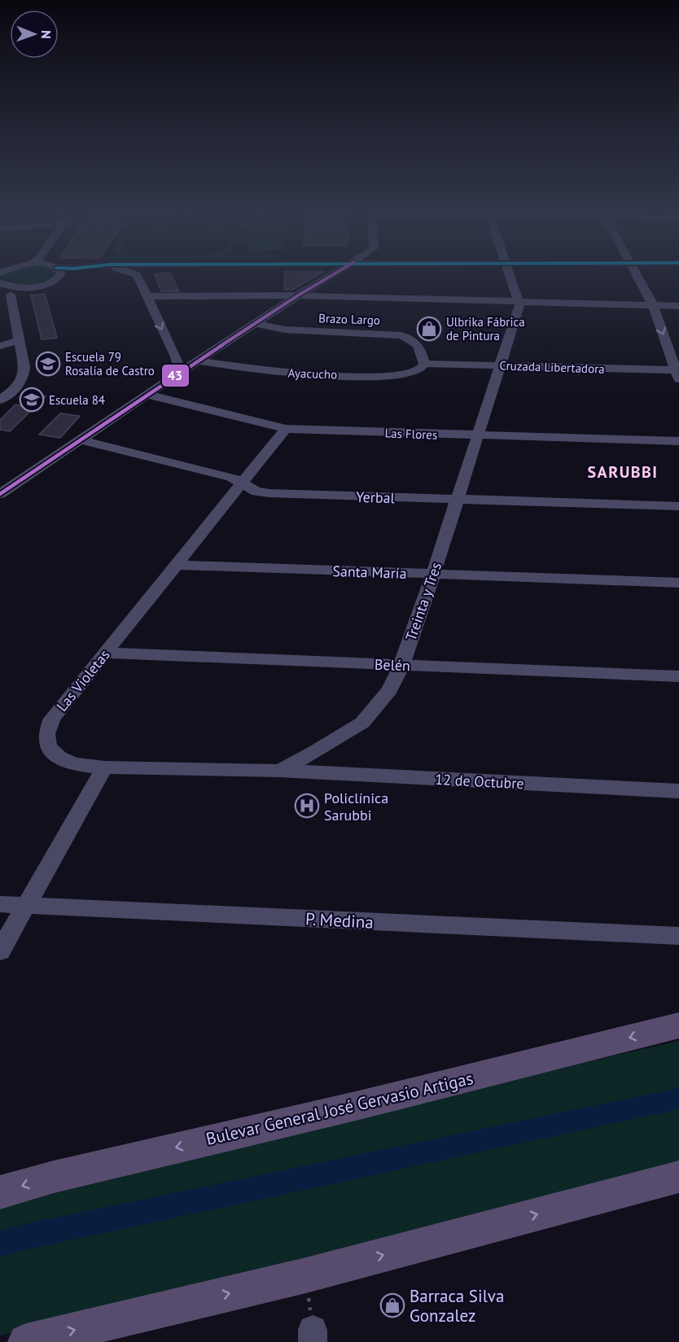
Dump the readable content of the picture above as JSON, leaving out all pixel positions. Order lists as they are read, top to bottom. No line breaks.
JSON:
{"streets":{"main road":["Bulevar General José Gervasio Artigas"],"street":["Brazo Largo","Cruzada Libertadora","Ayacucho","Las Flores","Yerbal","Santa María","Treinta y Tres","Belén","Las Violetas","12 de Octubre","P. Medina"]},"crossings":[["Brazo Largo","Cruzada Libertadora"],["Brazo Largo","Ayacucho"],["Cruzada Libertadora","Ayacucho"],["Cruzada Libertadora","Treinta y Tres"],["Las Flores","Treinta y Tres"],["Las Flores","Las Violetas"],["Yerbal","Treinta y Tres"],["Yerbal","Las Violetas"],["Santa María","Treinta y Tres"],["Santa María","Las Violetas"],["Treinta y Tres","Belén"],["Treinta y Tres","Las Violetas"],["Treinta y Tres","12 de Octubre"],["Belén","Las Violetas"]],"districts":["SARUBBI"],"places":{"shop":["Ulbrika Fábrica de Pintura","Barraca Silva Gonzalez"],"school or university":["Escuela 79 Rosalía de Castro","Escuela 84"],"hospital":["Policlínica Sarubbi"]},"lines":["transit line 43"],"north":"right"}
